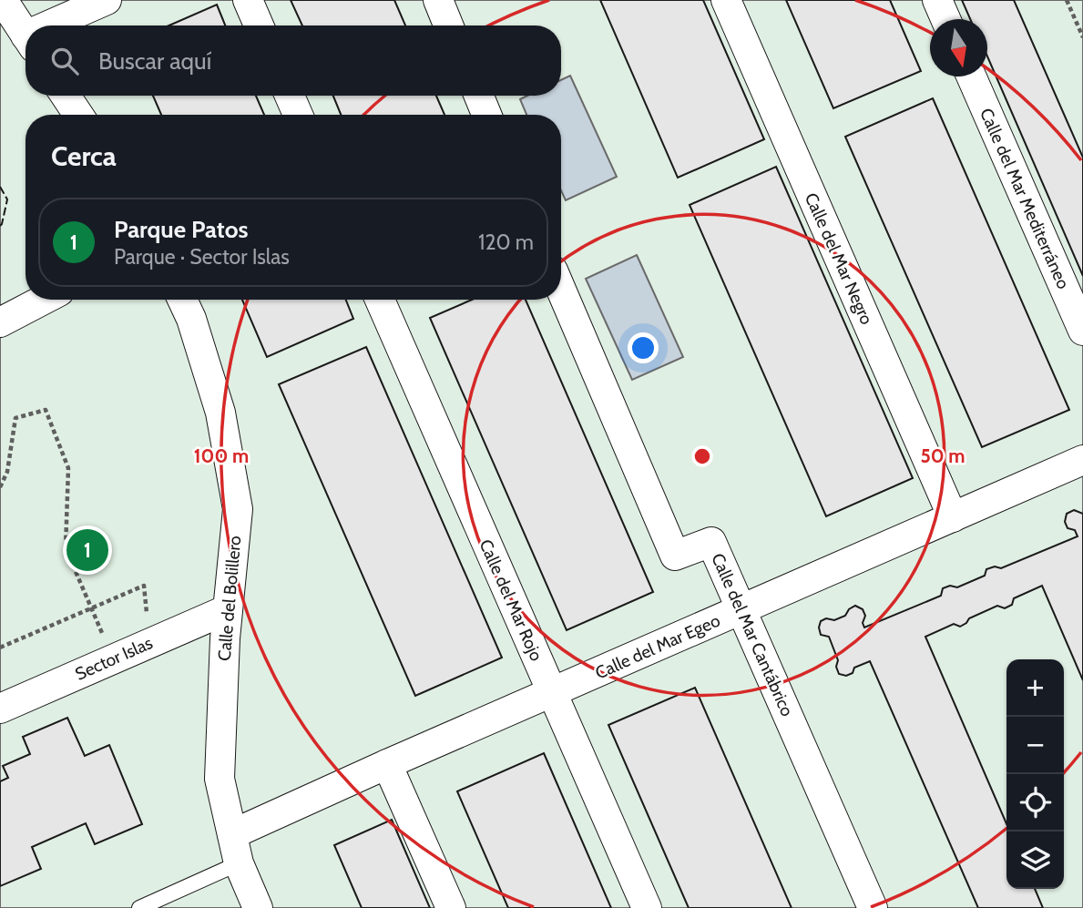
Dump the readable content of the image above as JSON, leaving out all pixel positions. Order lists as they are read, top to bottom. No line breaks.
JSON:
{"streets":{"street":["Calle del Mar Mediterráneo","Calle del Mar Negro","Calle del Bolillero","Calle del Mar Rojo","Calle del Mar Cantábrico","Calle del Mar Egeo","Sector Islas"]},"crossings":[["Calle del Mar Negro","Calle del Mar Egeo"],["Calle del Bolillero","Calle del Mar Egeo"],["Calle del Bolillero","Sector Islas"],["Calle del Mar Rojo","Calle del Mar Egeo"],["Calle del Mar Cantábrico","Calle del Mar Egeo"]],"north":"bottom","page":{"search":"Buscar aquí","heading":"Cerca","list":[{"mark":"1","name":"Parque Patos","note":"Parque · Sector Islas","value":"120 m"}],"pins":"1","map_buttons":["+","−"]},"rings":["50 m","100 m"]}
